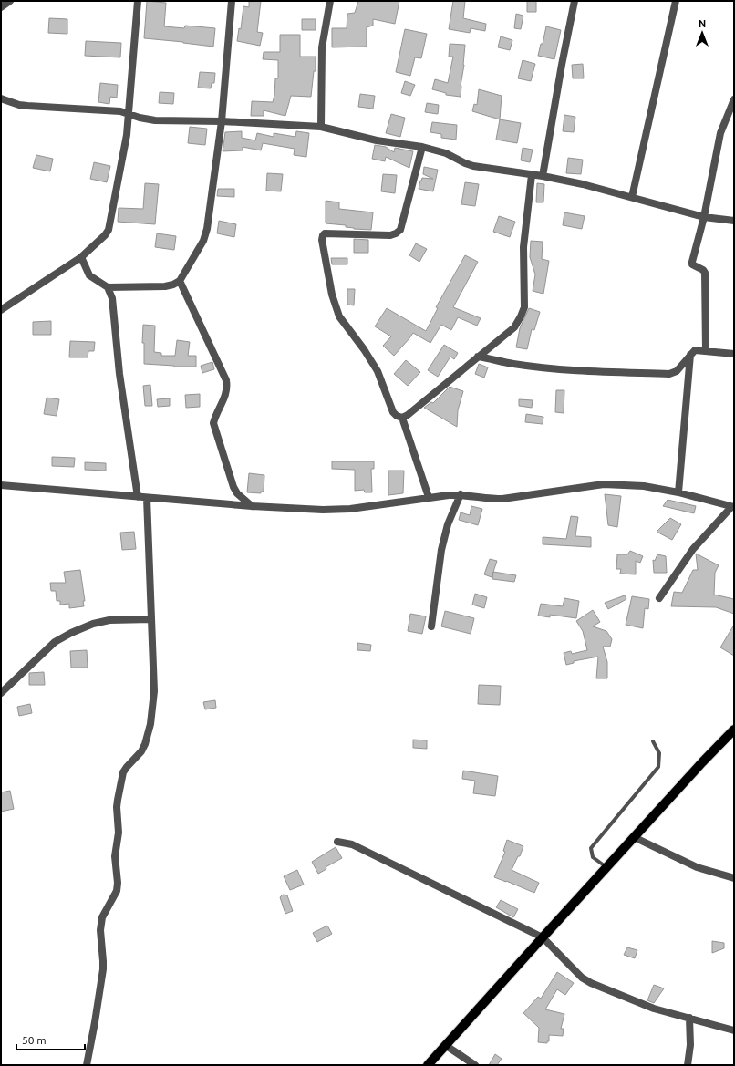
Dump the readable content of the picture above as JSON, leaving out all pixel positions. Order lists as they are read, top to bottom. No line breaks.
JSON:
{"scale_bar":"50 m","north":"top"}
